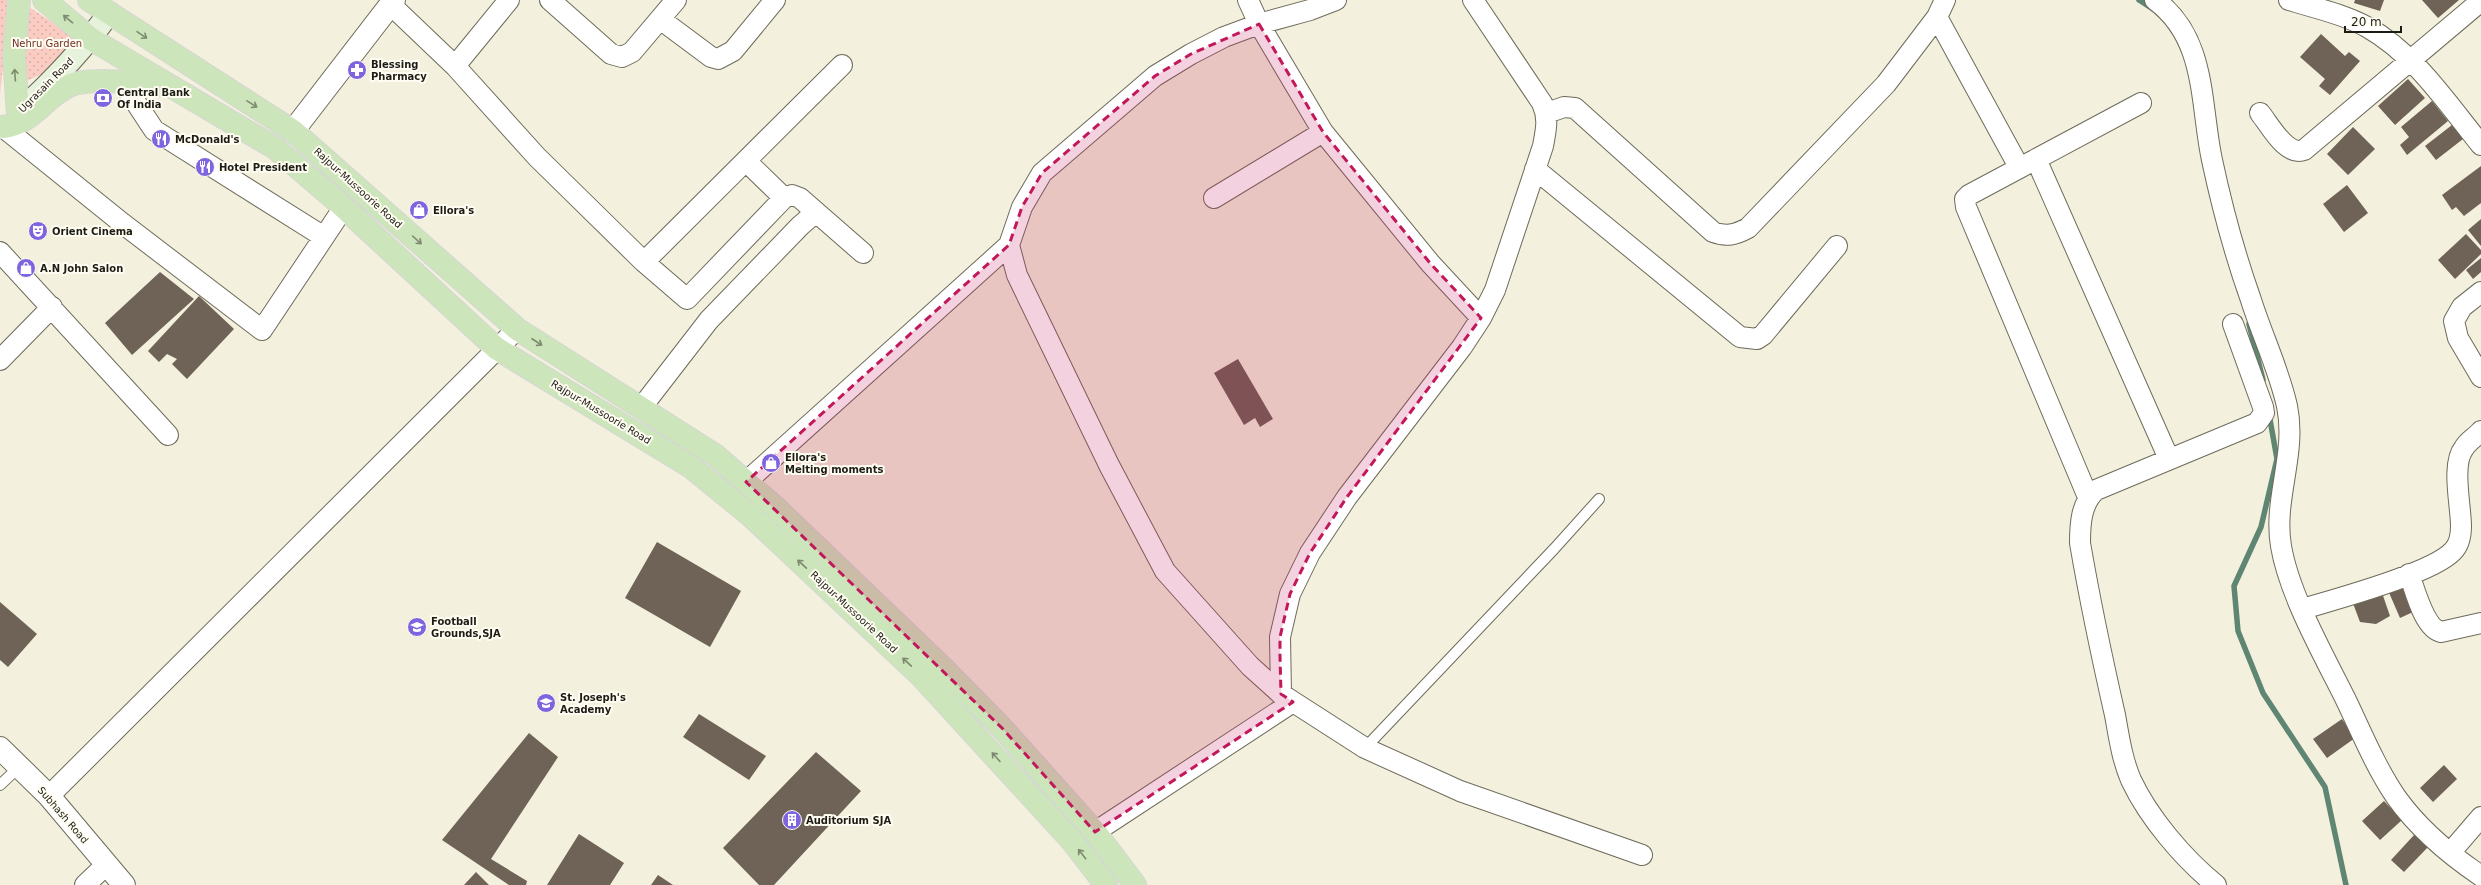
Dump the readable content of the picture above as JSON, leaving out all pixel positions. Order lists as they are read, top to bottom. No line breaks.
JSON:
{"streets":{"main road":["Ugrasain Road","Rajpur-Mussoorie Road"],"street":["Subhash Road"]},"crossings":[["Ugrasain Road","Rajpur-Mussoorie Road"]],"parks":["Nehru Garden"],"places":{"pharmacy":["Blessing Pharmacy"],"bank":["Central Bank Of India"],"restaurant":["McDonald's","Hotel President"],"shop":["Ellora's","A.N John Salon","Ellora's Melting moments"],"theatre":["Orient Cinema"],"school or university":["Football Grounds,SJA","St. Joseph's Academy"],"building":["Auditorium SJA"]},"scale_bar":"20 m"}
